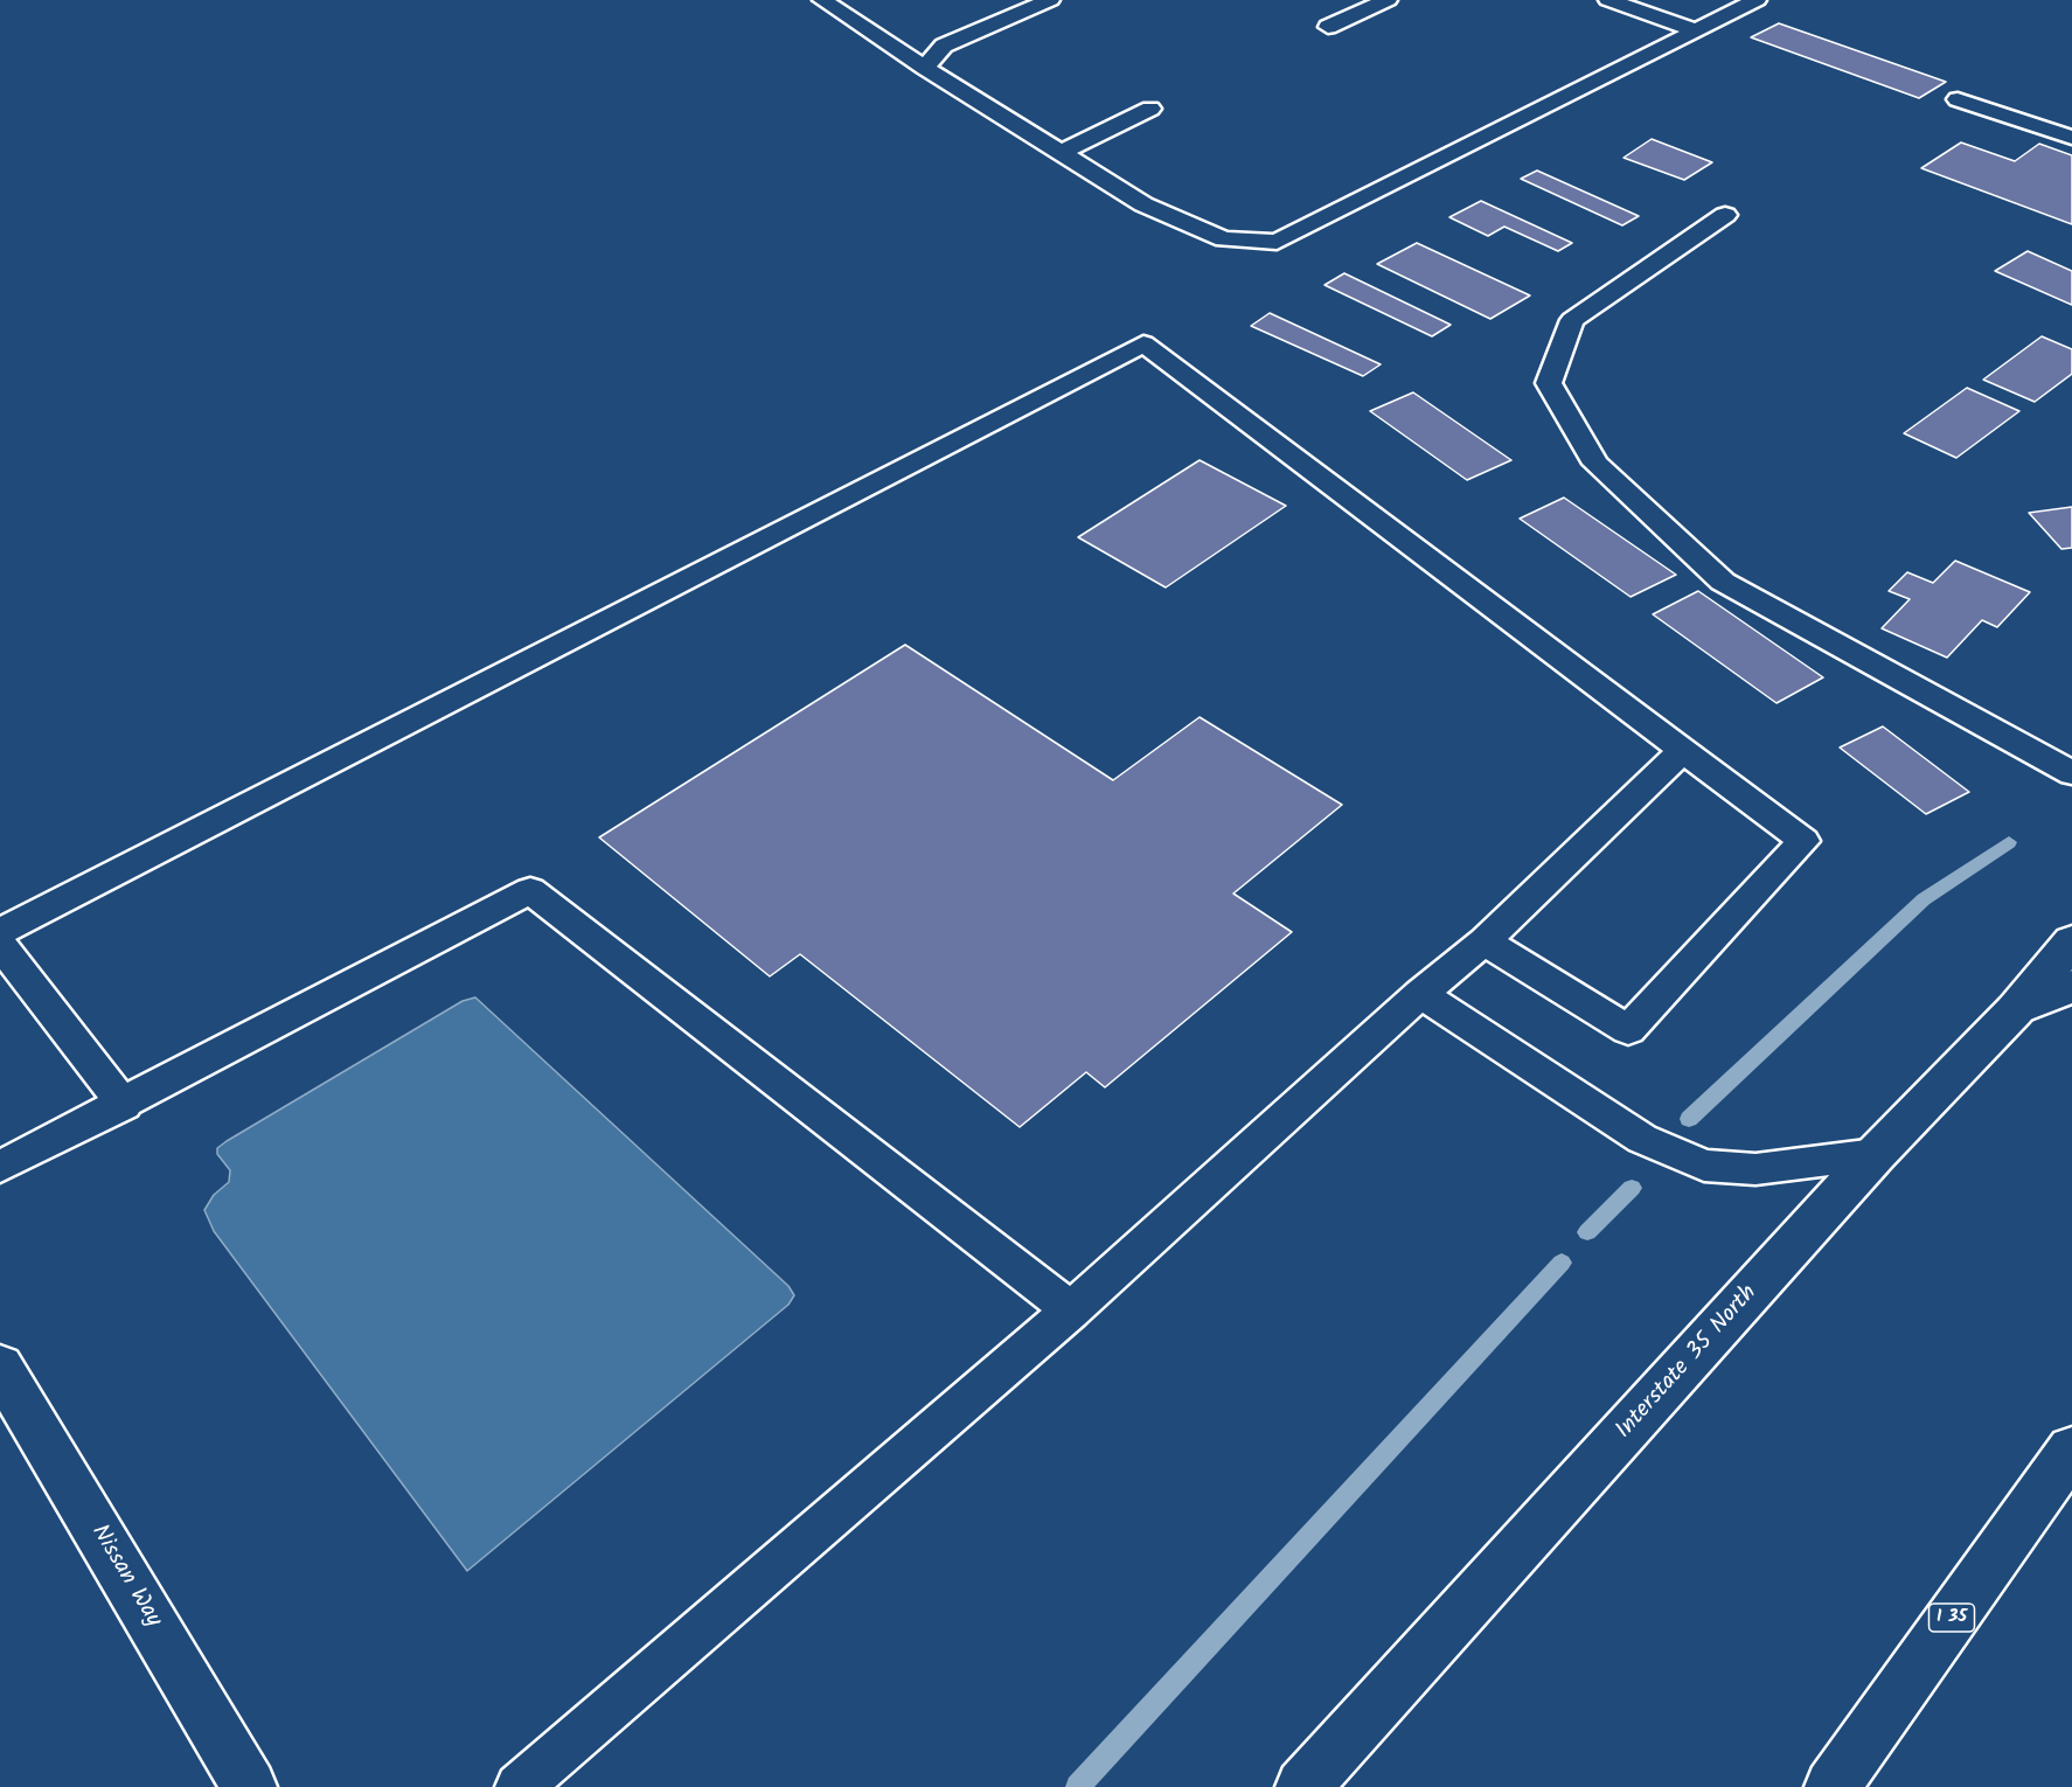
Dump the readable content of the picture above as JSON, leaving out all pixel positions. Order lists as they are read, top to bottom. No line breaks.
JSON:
{"streets":{"main road":["Interstate 35 North","Nissan Way","I 35"]}}
